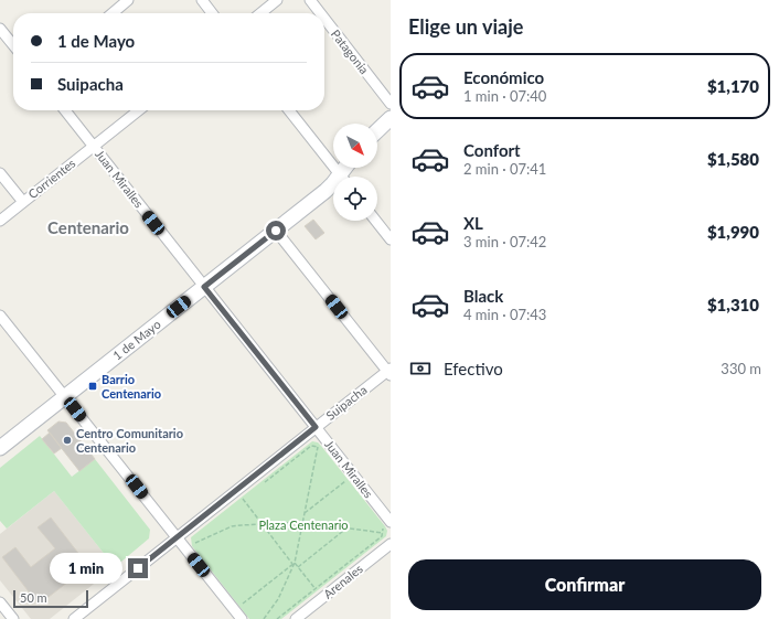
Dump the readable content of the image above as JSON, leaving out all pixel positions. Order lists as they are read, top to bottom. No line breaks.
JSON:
{"streets":{"street":["Patagonia","Corrientes","Juan Miralles","1 de Mayo","Suipacha","Arenales"]},"crossings":[["Corrientes","Juan Miralles"],["Juan Miralles","1 de Mayo"],["Juan Miralles","Suipacha"]],"districts":["Centenario"],"parks":["Plaza Centenario"],"places":{"transit":["Barrio Centenario"],"other":["Centro Comunitario Centenario"]},"scale_bar":"50 m","north":"bottom right","page":{"heading":"Elige un viaje","banner":["1 de Mayo","Suipacha"],"list":[{"name":"Económico","note":"1 min · 07:40","value":"$1,170"},{"name":"Confort","note":"2 min · 07:41","value":"$1,580"},{"name":"XL","note":"3 min · 07:42","value":"$1,990"},{"name":"Black","note":"4 min · 07:43","value":"$1,310"}],"pay":["Efectivo","330 m"],"buttons":"Confirmar","bubble":"1 min","scale":"50 m"}}
